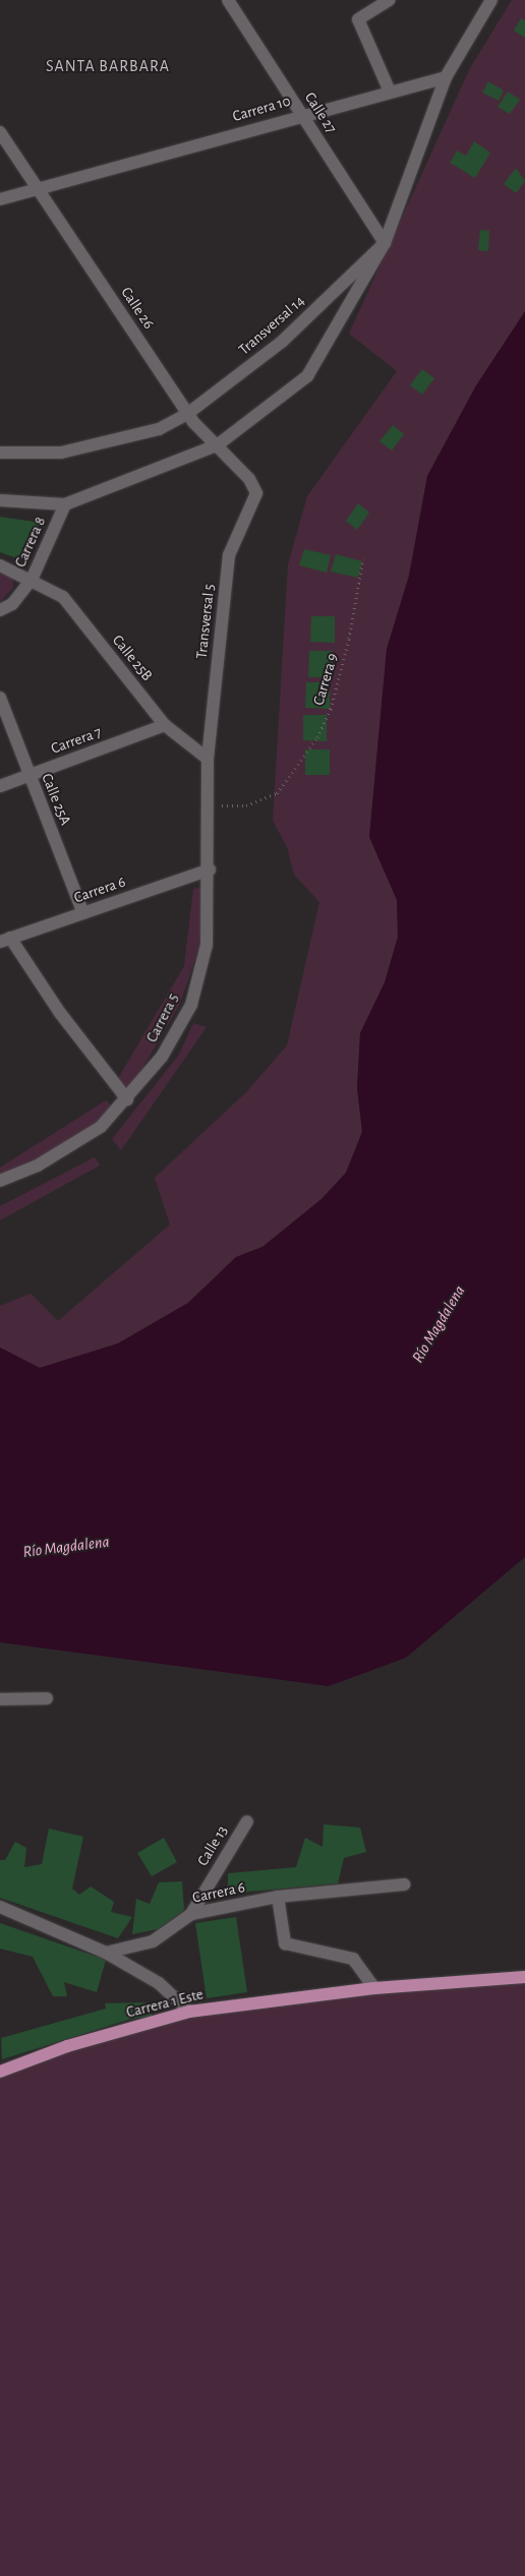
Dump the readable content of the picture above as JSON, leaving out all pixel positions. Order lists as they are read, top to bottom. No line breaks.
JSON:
{"streets":{"main road":["Carrera 1 Este"],"street":["Carrera 10","Calle 27","Calle 26","Transversal 14","Carrera 8","Transversal 5","Calle 25B","Carrera 7","Calle 25A","Carrera 6","Carrera 5","Calle 13"],"path":["Carrera 9"]},"crossings":[["Carrera 10","Calle 27"],["Carrera 10","Calle 26"],["Carrera 10","Transversal 14"],["Calle 27","Transversal 14"],["Calle 26","Transversal 14"],["Calle 26","Transversal 5"],["Carrera 8","Calle 25B"],["Transversal 5","Calle 25B"],["Transversal 5","Carrera 5"],["Calle 25B","Carrera 7"],["Calle 25B","Carrera 5"],["Carrera 9","Carrera 5"],["Carrera 7","Calle 25A"],["Calle 25A","Carrera 6"],["Carrera 6","Carrera 5"],["Carrera 6","Calle 13"]],"districts":["SANTA BARBARA"],"water":["Río Magdalena"]}
